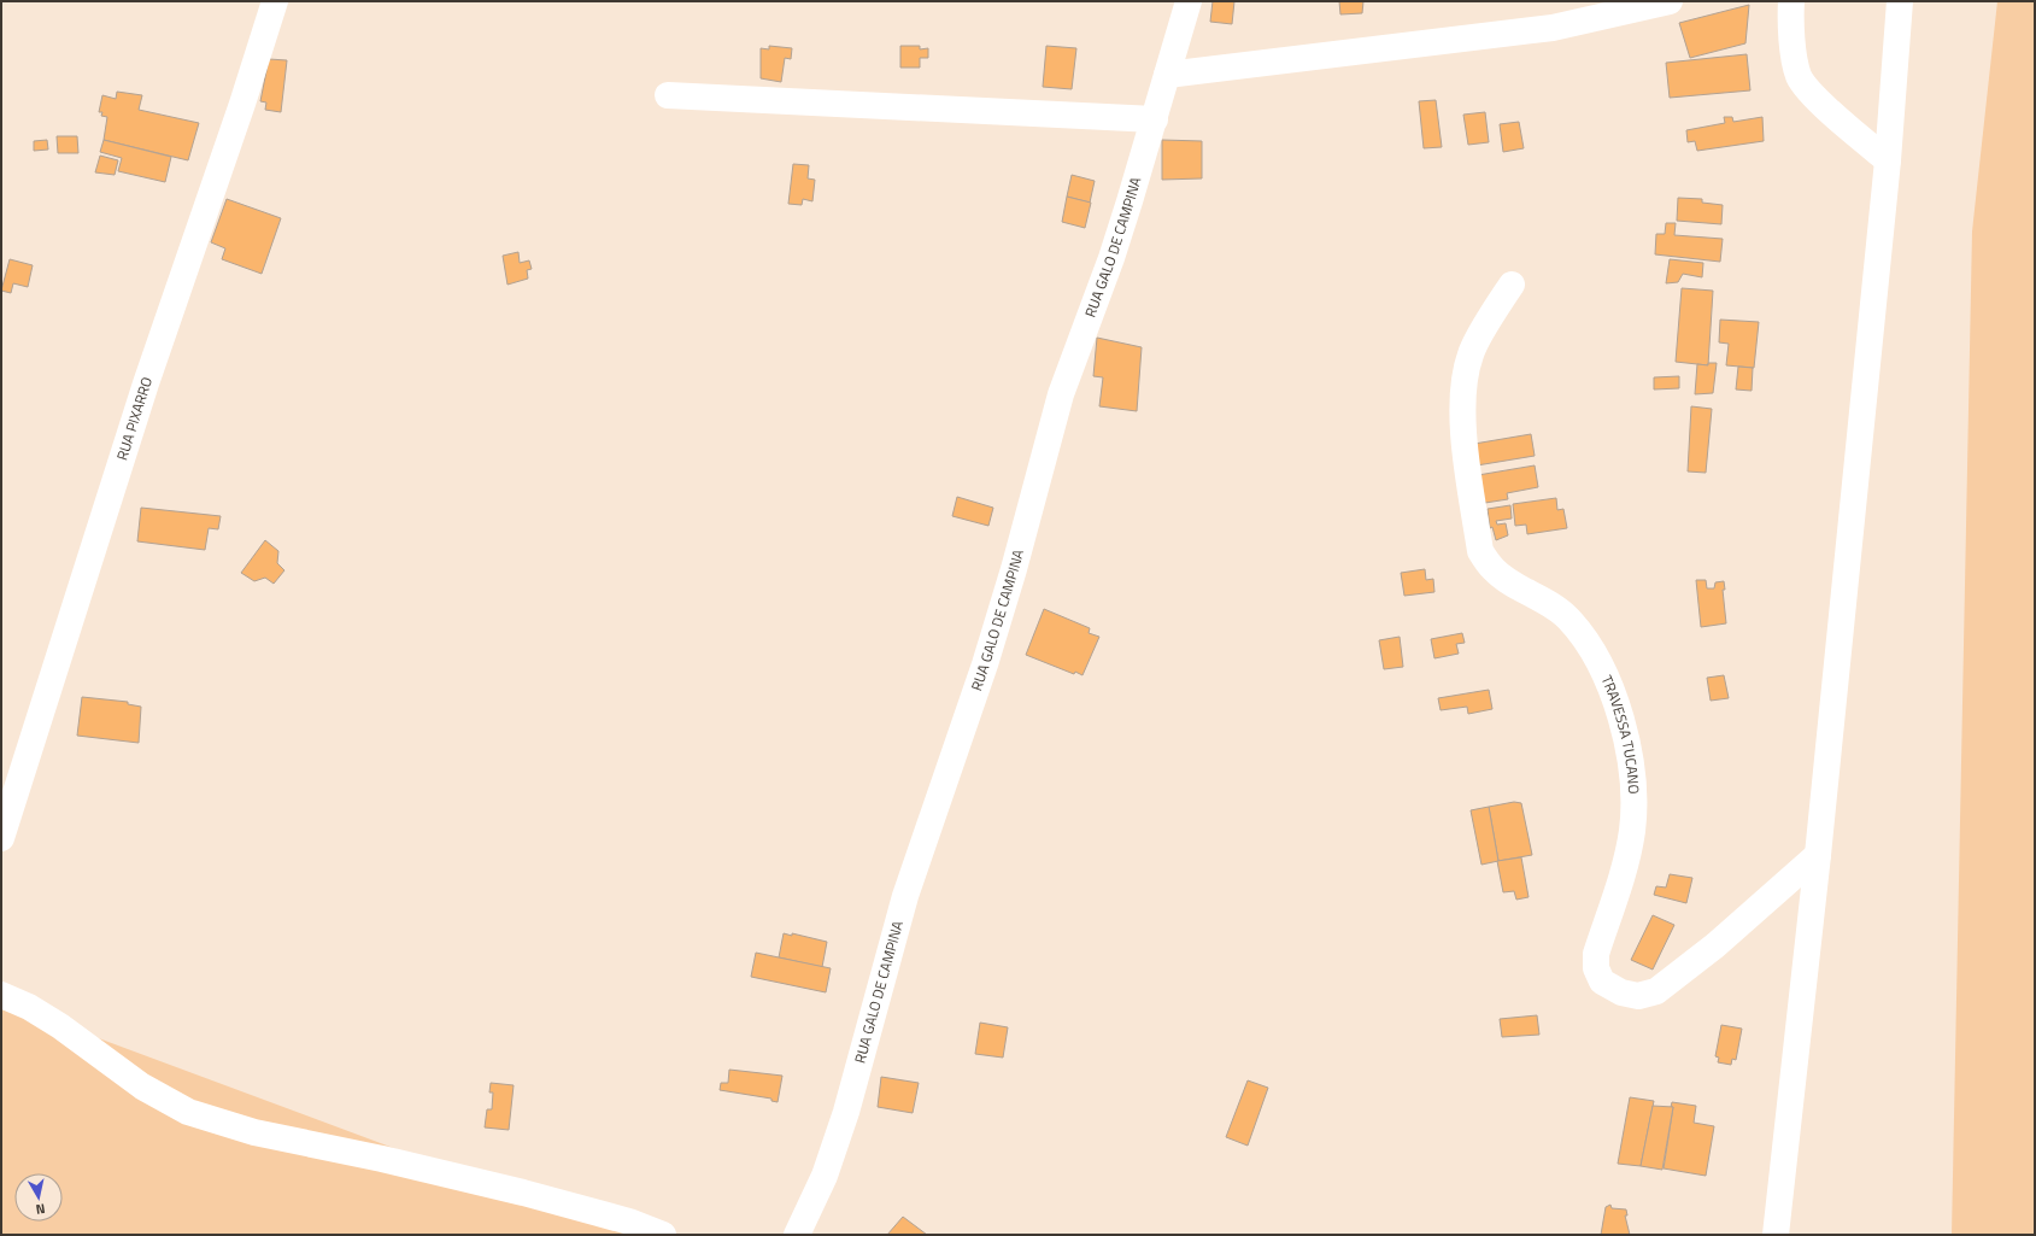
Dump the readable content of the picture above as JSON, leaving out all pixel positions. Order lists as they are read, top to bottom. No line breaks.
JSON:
{"streets":{"street":["RUA GALO DE CAMPINA","RUA PIXARRO","TRAVESSA TUCANO"]},"north":"bottom"}
